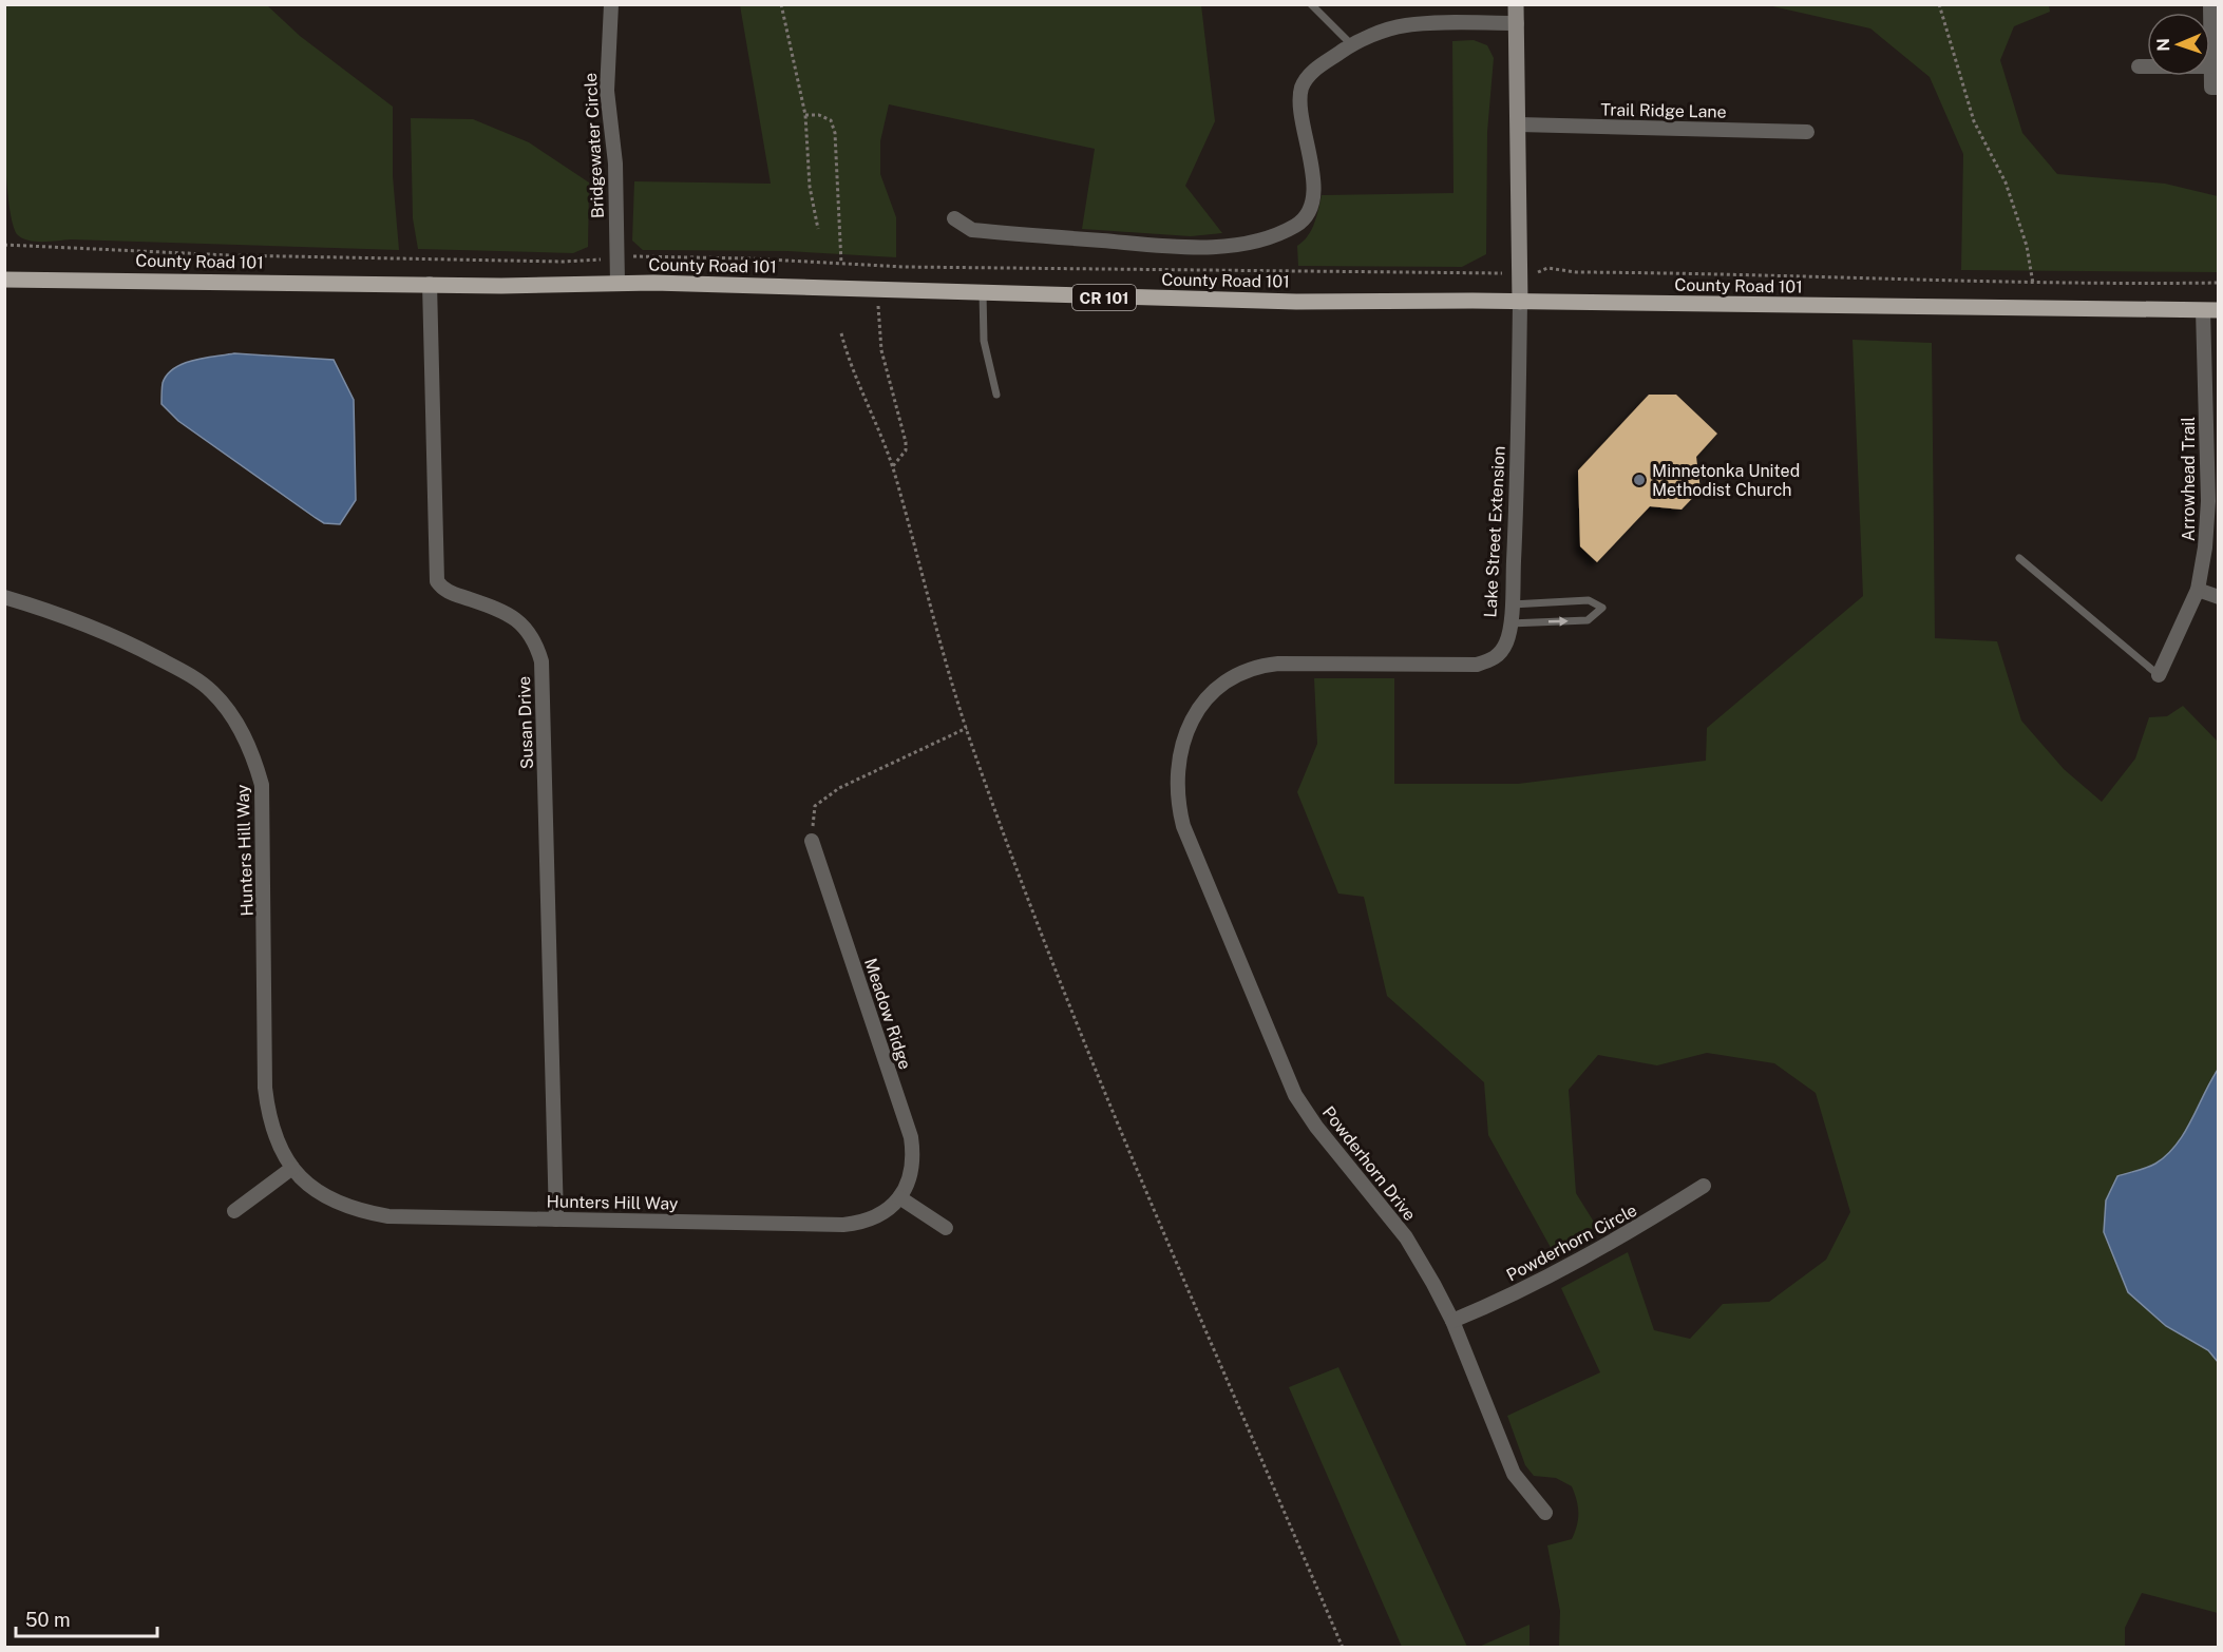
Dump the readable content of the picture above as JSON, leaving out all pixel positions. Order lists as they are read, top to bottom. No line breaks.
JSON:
{"streets":{"main road":["County Road 101","CR 101"],"street":["Trail Ridge Lane","Bridgewater Circle","Arrowhead Trail","Lake Street Extension","Susan Drive","Hunters Hill Way","Meadow Ridge","Powderhorn Drive","Powderhorn Circle"]},"crossings":[["Trail Ridge Lane","Lake Street Extension"],["Bridgewater Circle","County Road 101"],["County Road 101","Arrowhead Trail"],["County Road 101","Lake Street Extension"],["County Road 101","Susan Drive"],["Lake Street Extension","Powderhorn Drive"],["Susan Drive","Hunters Hill Way"],["Hunters Hill Way","Meadow Ridge"],["Powderhorn Drive","Powderhorn Circle"]],"places":["Minnetonka United Methodist Church"],"scale_bar":"50 m","north":"left"}
